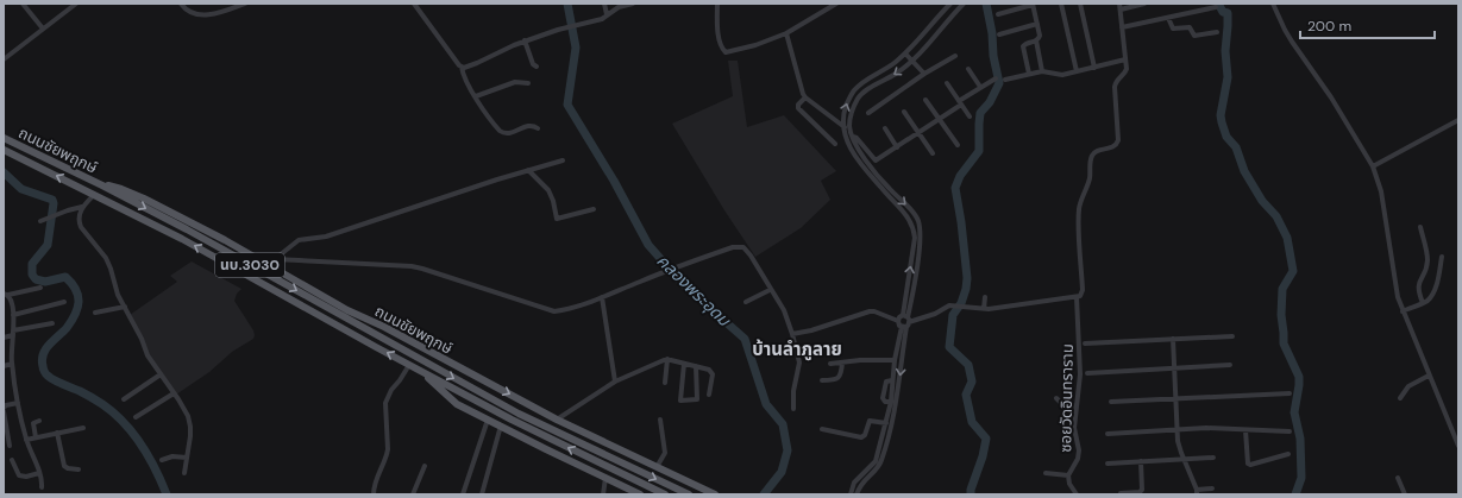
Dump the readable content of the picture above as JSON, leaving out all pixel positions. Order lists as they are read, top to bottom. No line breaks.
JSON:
{"streets":{"main road":["ถนนชัยพฤกษ์","นบ.3030"],"street":["ซอยวัดอินทราราม"]},"districts":["บ้านลำภูลาย"],"water":["คลองพระอุดม"],"scale_bar":"200 m"}
